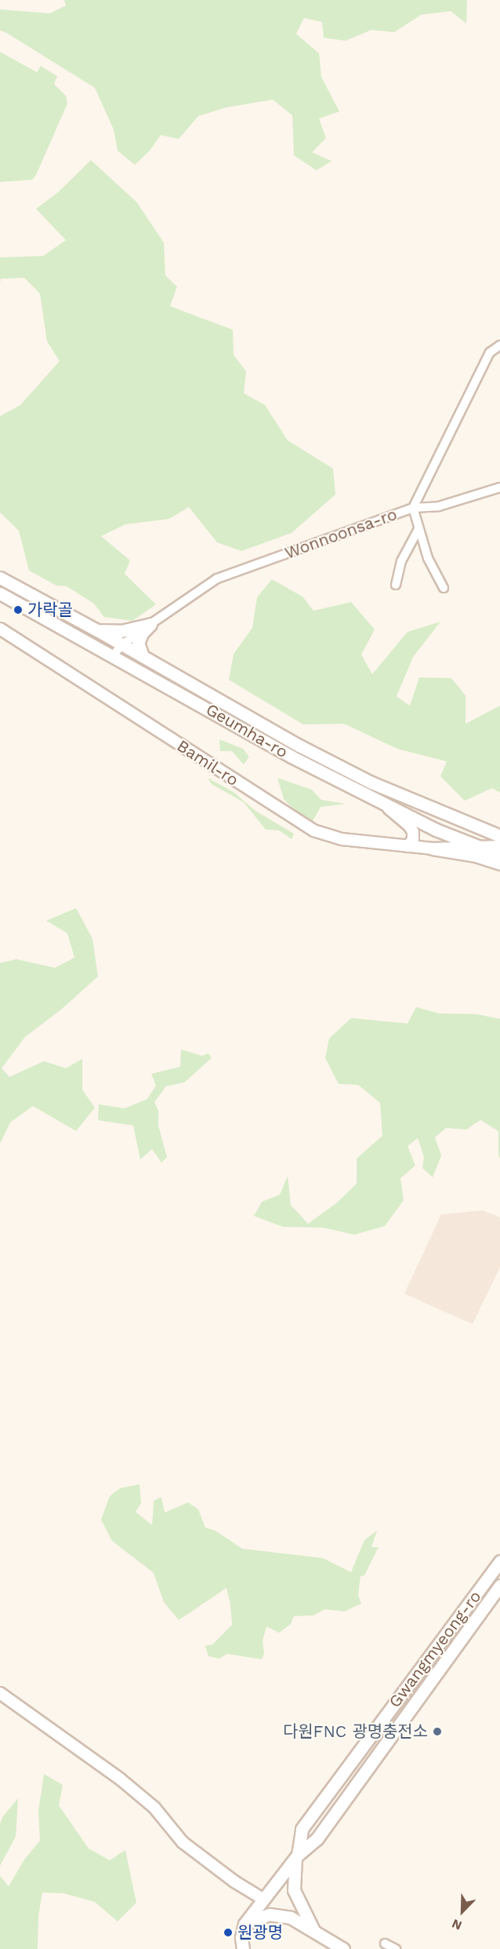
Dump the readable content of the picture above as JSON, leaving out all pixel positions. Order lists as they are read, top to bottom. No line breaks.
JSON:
{"streets":{"main road":["Geumha-ro","Gwangmyeong-ro"],"street":["Wonnoonsa-ro","Bamil-ro"]},"crossings":[["Wonnoonsa-ro","Geumha-ro"],["Geumha-ro","Bamil-ro"]],"places":["가락골","다원FNC 광명충전소","원광명"],"north":"bottom left"}
